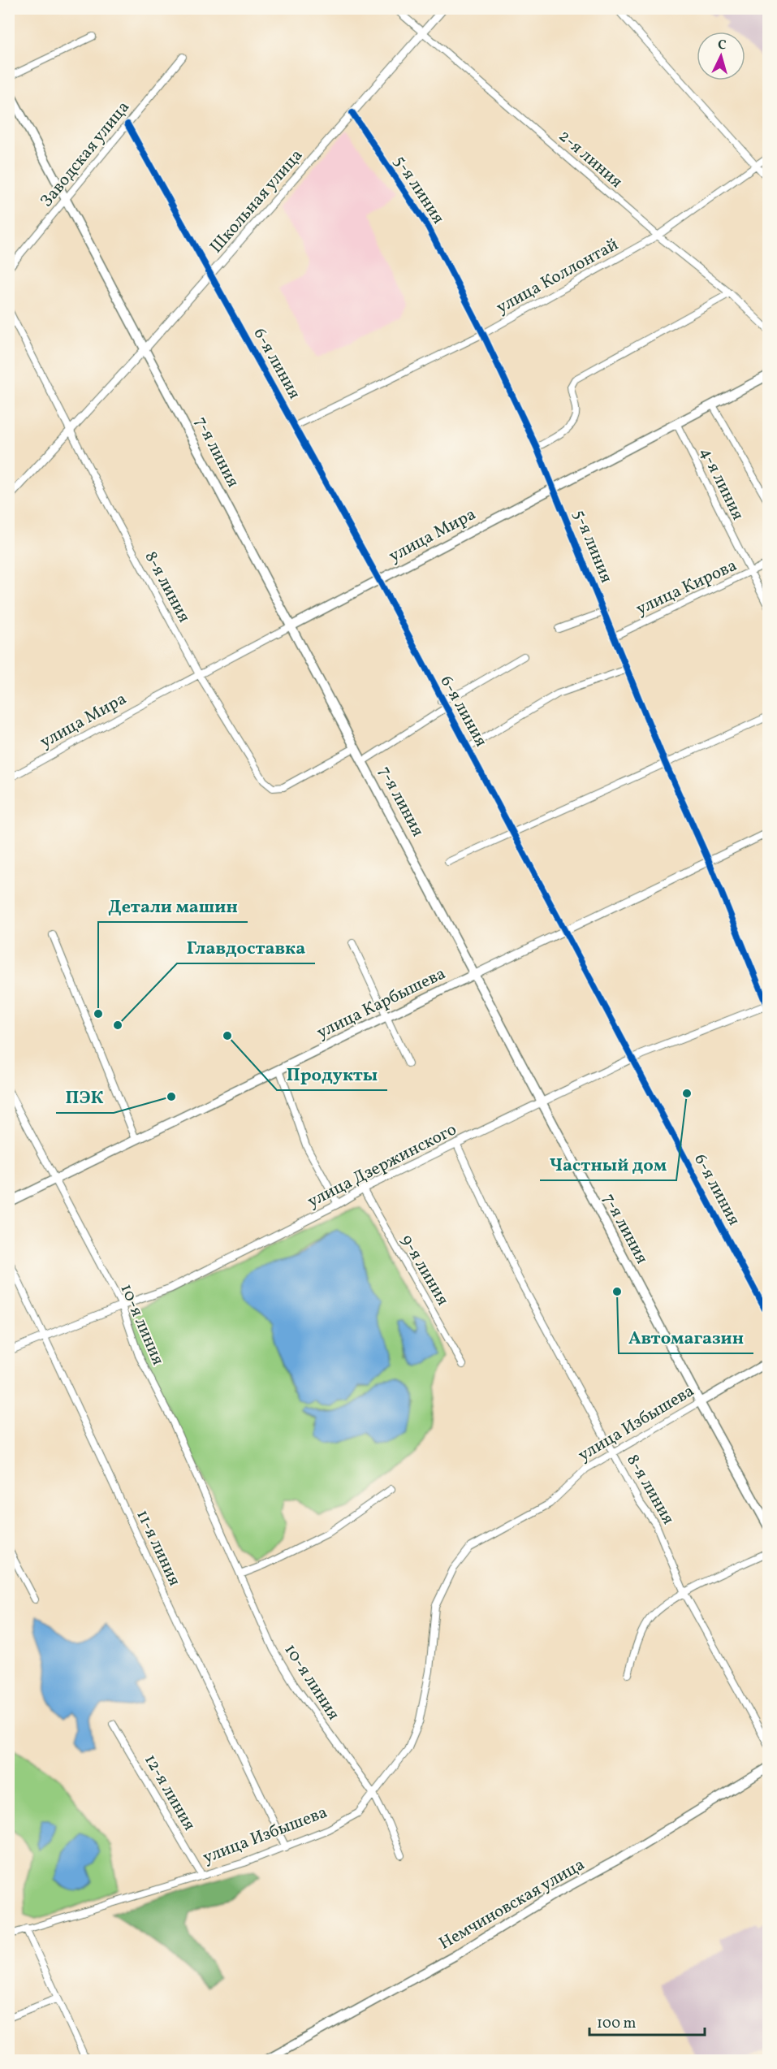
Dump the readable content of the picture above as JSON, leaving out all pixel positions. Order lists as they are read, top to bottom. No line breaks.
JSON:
{"streets":{"main road":["7-я линия","улица Мира","улица Карбышева","улица Избышева","Немчиновская улица"],"street":["Заводская улица","2-я линия","5-я линия","Школьная улица","улица Коллонтай","6-я линия","4-я линия","8-я линия","улица Кирова","улица Дзержинского","9-я линия","10-я линия","11-я линия","12-я линия"]},"crossings":[["Заводская улица","6-я линия"],["Заводская улица","7-я линия"],["2-я линия","Школьная улица"],["2-я линия","улица Коллонтай"],["5-я линия","Школьная улица"],["5-я линия","улица Коллонтай"],["5-я линия","улица Мира"],["5-я линия","улица Кирова"],["5-я линия","улица Карбышева"],["5-я линия","улица Дзержинского"],["Школьная улица","6-я линия"],["Школьная улица","7-я линия"],["Школьная улица","8-я линия"],["улица Коллонтай","6-я линия"],["6-я линия","улица Мира"],["6-я линия","улица Карбышева"],["6-я линия","улица Дзержинского"],["7-я линия","улица Мира"],["7-я линия","8-я линия"],["7-я линия","улица Карбышева"],["7-я линия","улица Дзержинского"],["7-я линия","улица Избышева"],["4-я линия","улица Мира"],["4-я линия","улица Кирова"],["улица Мира","8-я линия"],["8-я линия","улица Дзержинского"],["8-я линия","улица Избышева"],["улица Карбышева","10-я линия"],["улица Дзержинского","9-я линия"],["улица Дзержинского","10-я линия"],["улица Дзержинского","11-я линия"],["10-я линия","улица Избышева"],["улица Избышева","11-я линия"],["улица Избышева","12-я линия"]],"places":["Детали машин","Главдоставка","Продукты","Частный дом","ПЭК","Автомагазин"],"scale_bar":"100 m","north":"top"}
